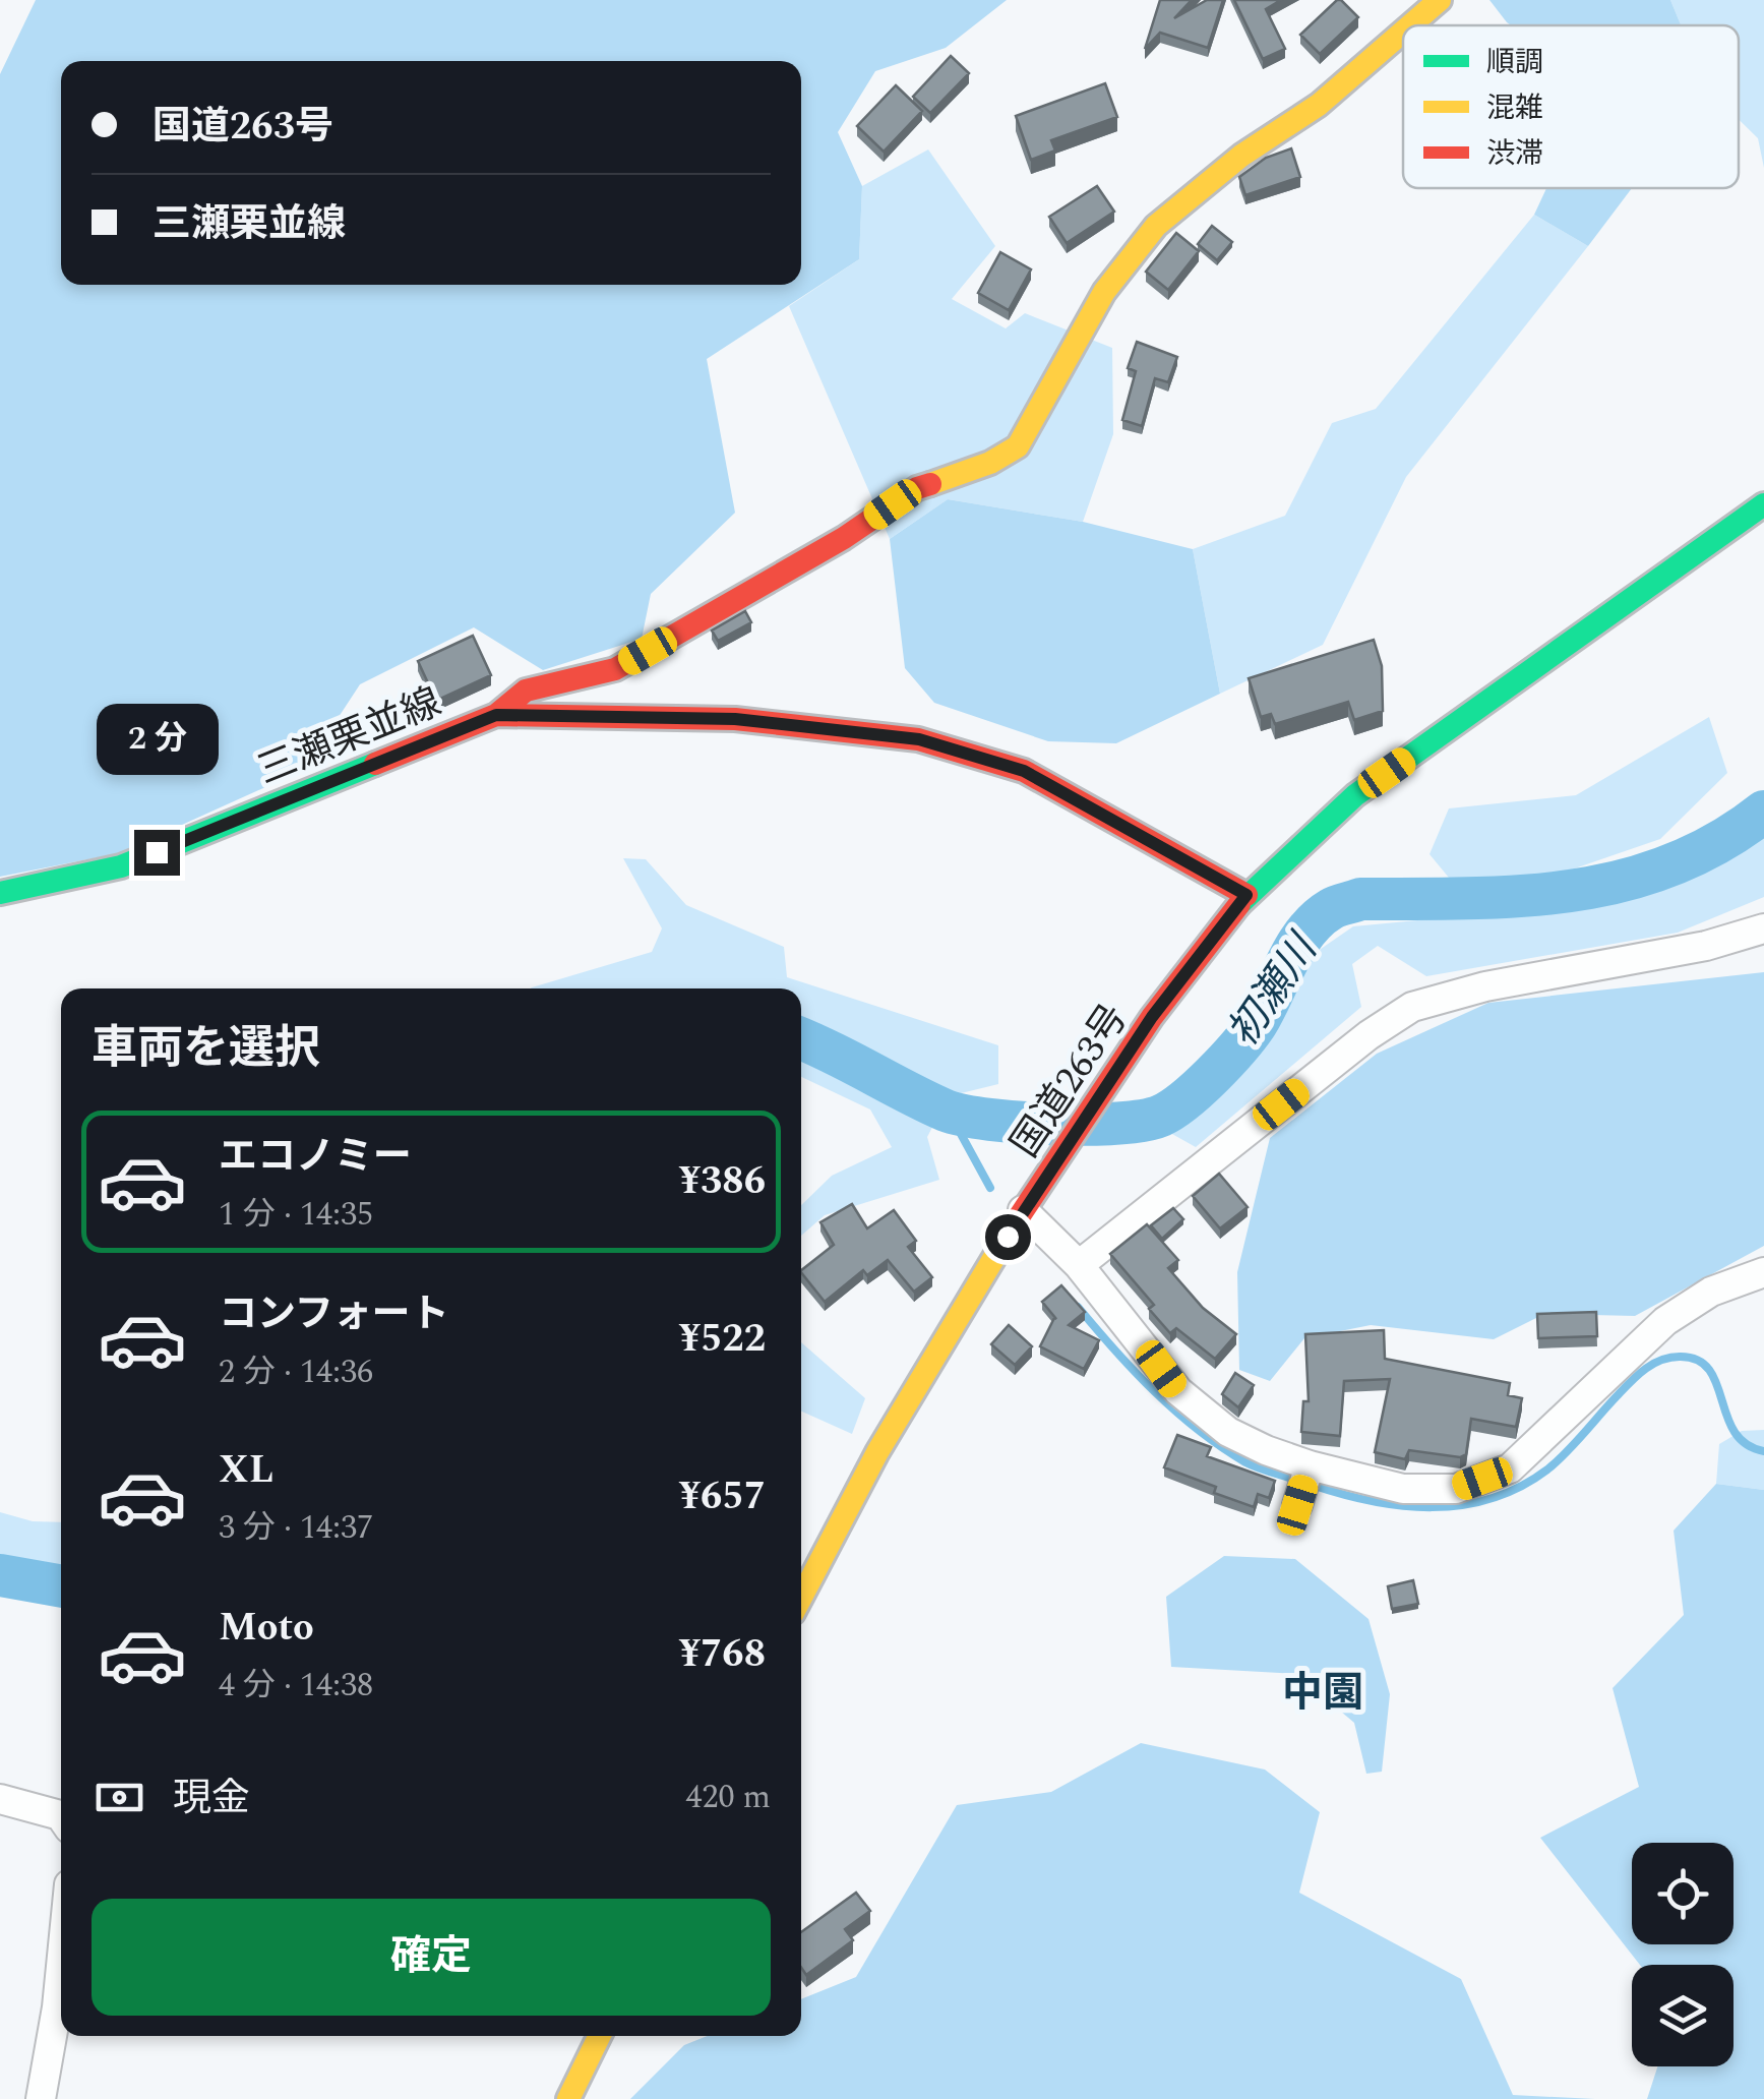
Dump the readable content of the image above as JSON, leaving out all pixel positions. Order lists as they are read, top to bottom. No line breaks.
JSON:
{"streets":{"main road":["三瀬栗並線","国道263号"]},"crossings":[["三瀬栗並線","国道263号"]],"districts":["中園"],"water":["初瀬川"],"legend":["順調","混雑","渋滞"],"page":{"banner":["国道263号","三瀬栗並線"],"bubble":"2 分","heading":"車両を選択","list":[{"name":"エコノミー","note":"1 分 · 14:35","value":"¥386"},{"name":"コンフォート","note":"2 分 · 14:36","value":"¥522"},{"name":"XL","note":"3 分 · 14:37","value":"¥657"},{"name":"Moto","note":"4 分 · 14:38","value":"¥768"}],"pay":["現金","420 m"],"buttons":"確定"}}
